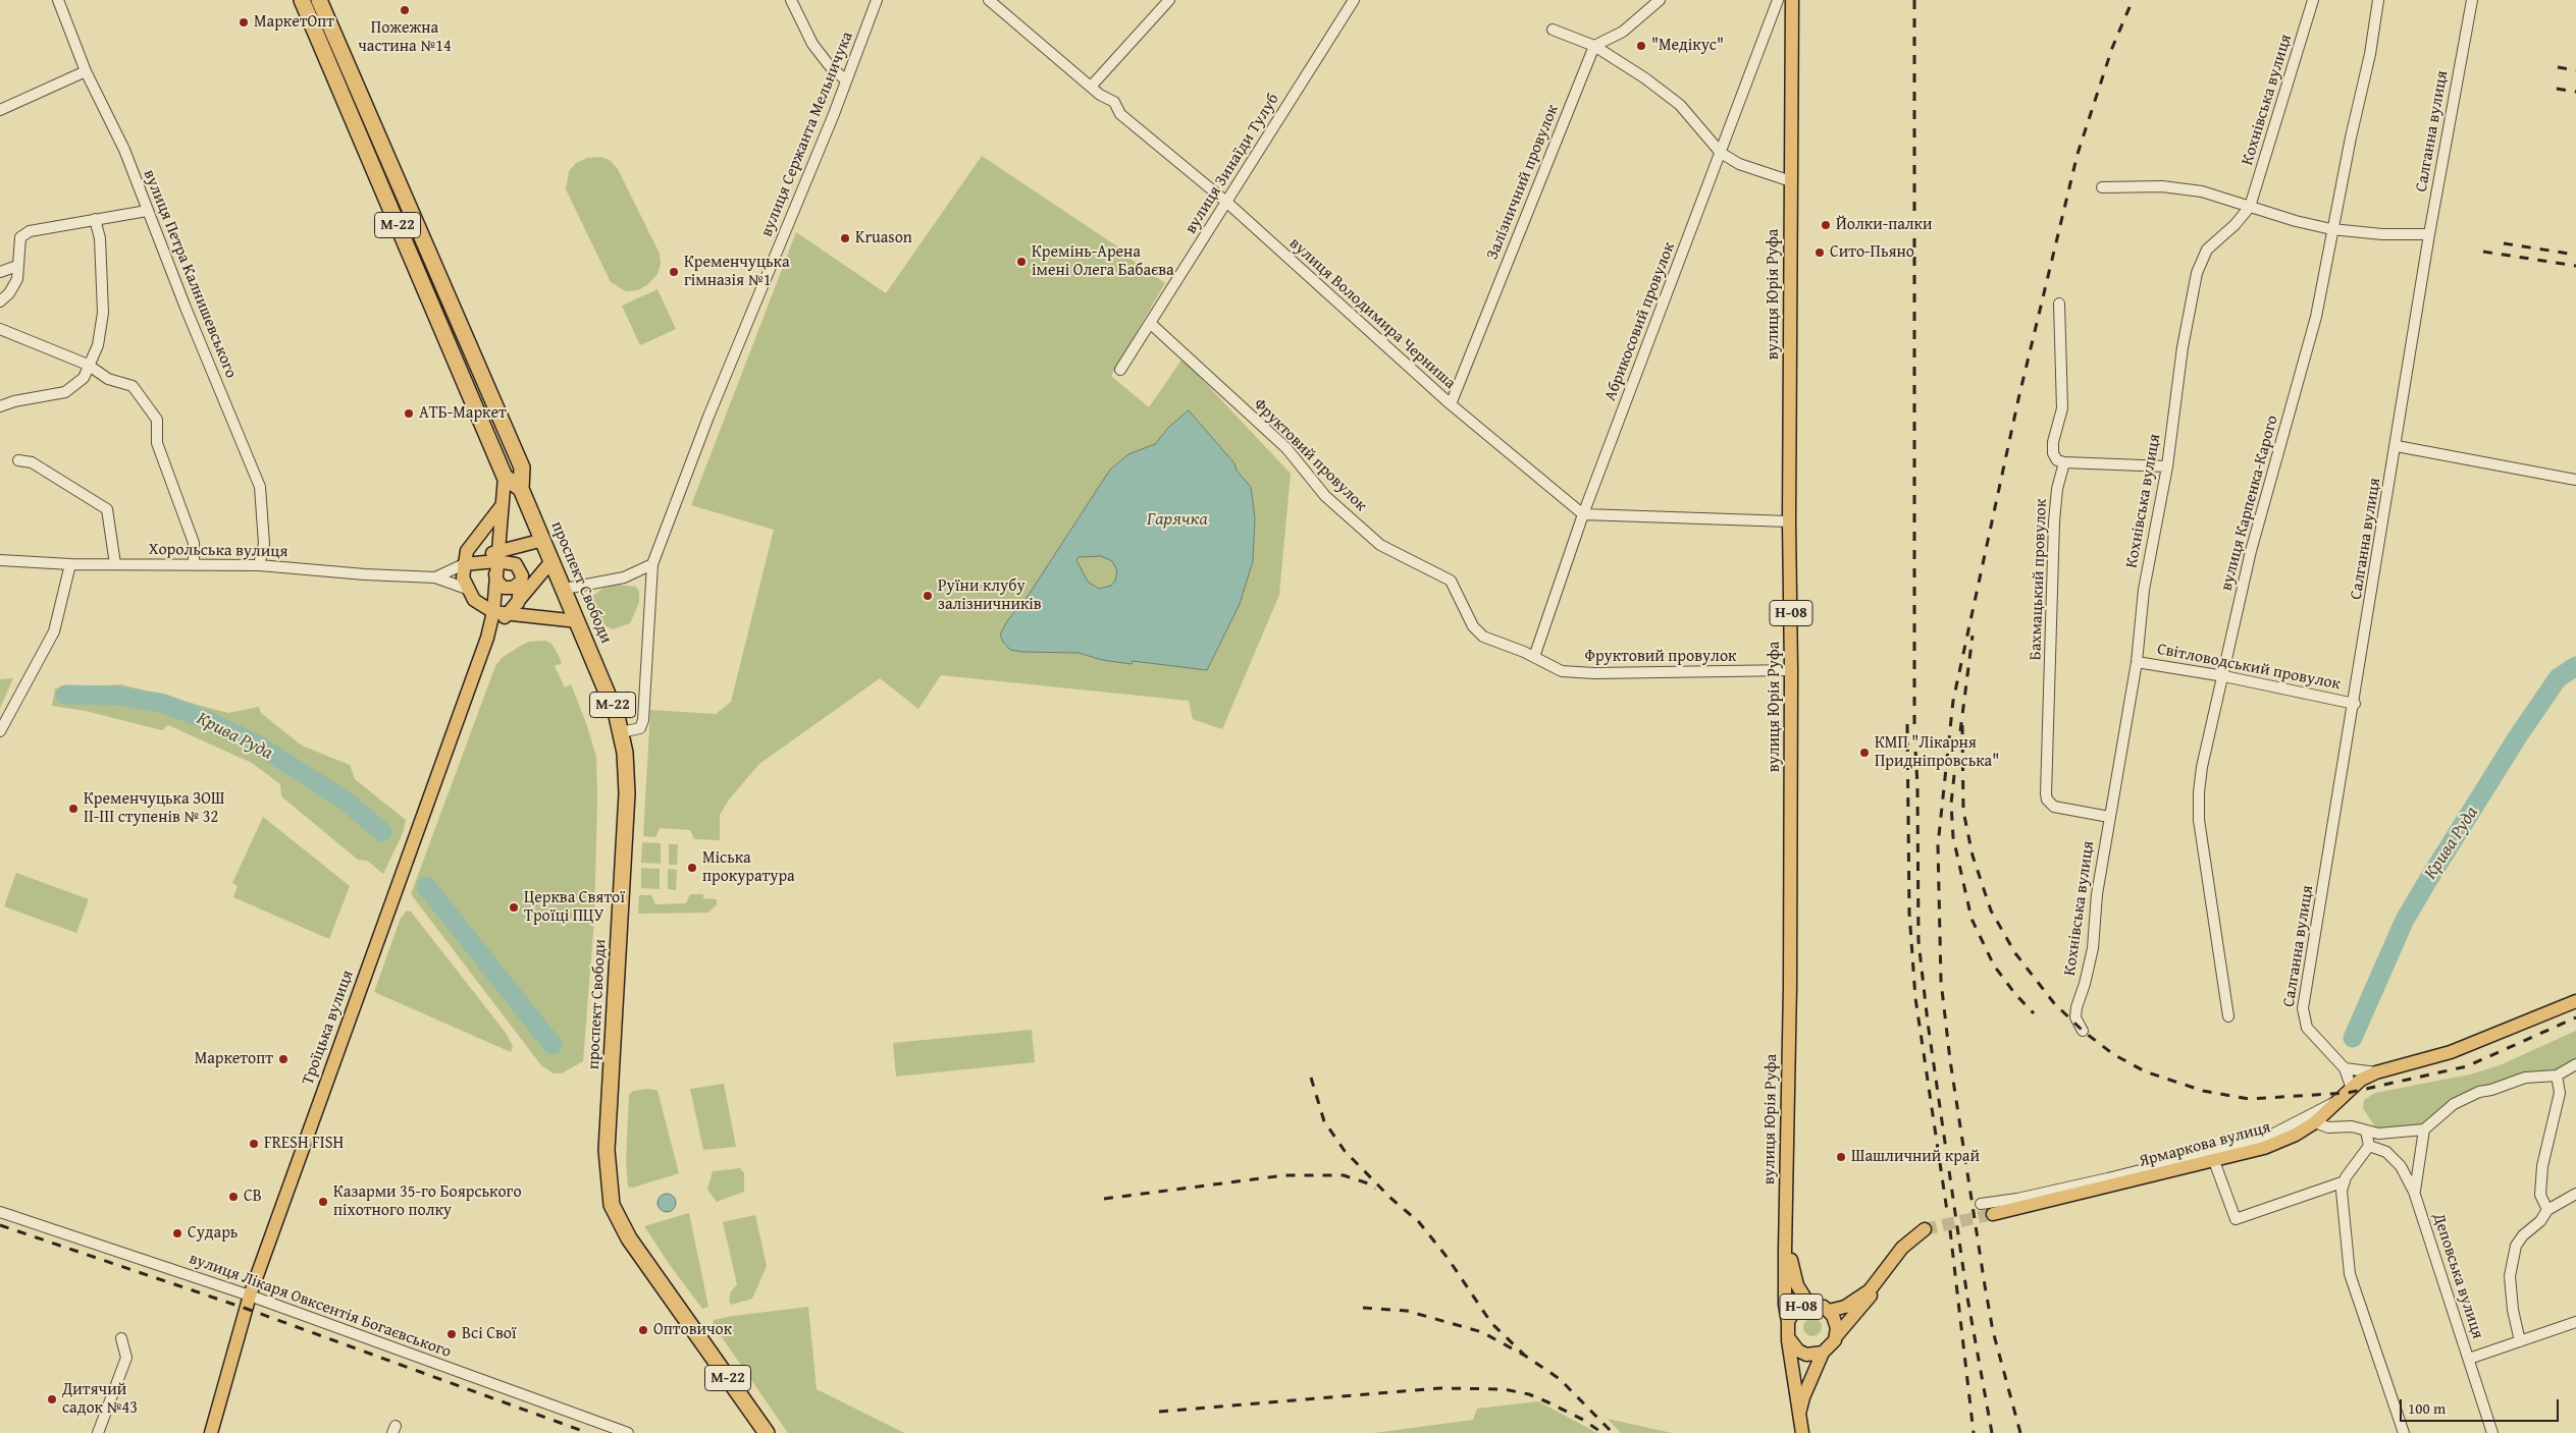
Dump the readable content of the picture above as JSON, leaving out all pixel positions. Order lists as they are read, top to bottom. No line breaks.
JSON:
{"streets":{"highway":["М-22","проспект Свободи"],"main road":["вулиця Юрія Руфа","Н-08","Троїцька вулиця","Ярмаркова вулиця"],"street":["Кохнівська вулиця","Салганна вулиця","вулиця Сержанта Мельничука","вулиця Зинаїди Тулуб","Залізничний провулок","вулиця Петра Калнишевського","вулиця Володимира Черниша","Абрикосовий провулок","Фруктовий провулок","вулиця Карпенка-Карого","Хорольська вулиця","Бахмацький провулок","Світловодський провулок","Деповська вулиця","вулиця Лікаря Овксентія Богаєвського"]},"crossings":[["Кохнівська вулиця","Бахмацький провулок"],["Кохнівська вулиця","Світловодський провулок"],["Салганна вулиця","Світловодський провулок"],["Салганна вулиця","Ярмаркова вулиця"],["вулиця Сержанта Мельничука","проспект Свободи"],["вулиця Зинаїди Тулуб","вулиця Володимира Черниша"],["вулиця Зинаїди Тулуб","Фруктовий провулок"],["Залізничний провулок","вулиця Володимира Черниша"],["М-22","проспект Свободи"],["вулиця Петра Калнишевського","Хорольська вулиця"],["вулиця Юрія Руфа","Фруктовий провулок"],["вулиця Юрія Руфа","Н-08"],["вулиця Володимира Черниша","Абрикосовий провулок"],["Абрикосовий провулок","Фруктовий провулок"],["вулиця Карпенка-Карого","Світловодський провулок"],["Троїцька вулиця","вулиця Лікаря Овксентія Богаєвського"]],"water":["Гарячка","Крива Руда"],"places":["Пожежна частина №14","МаркетОпт","\"Медікус\"","Йолки-палки","Kruason","Сито-Пьяно","Кремінь-Арена імені Олега Бабаєва","Кременчуцька гімназія №1","АТБ-Маркет","Руїни клубу залізничників","КМП \"Лікарня Придніпровська\"","Кременчуцька ЗОШ ІІ-ІІІ ступенів № 32","Міська прокуратура","Церква Святої Троїці ПЦУ","Маркетопт","FRESH FISH","Шашличний край","СВ","Казарми 35-го Боярського піхотного полку","Сударь","Оптовичок","Всі Свої","Дитячий садок №43"],"scale_bar":"100 m"}
